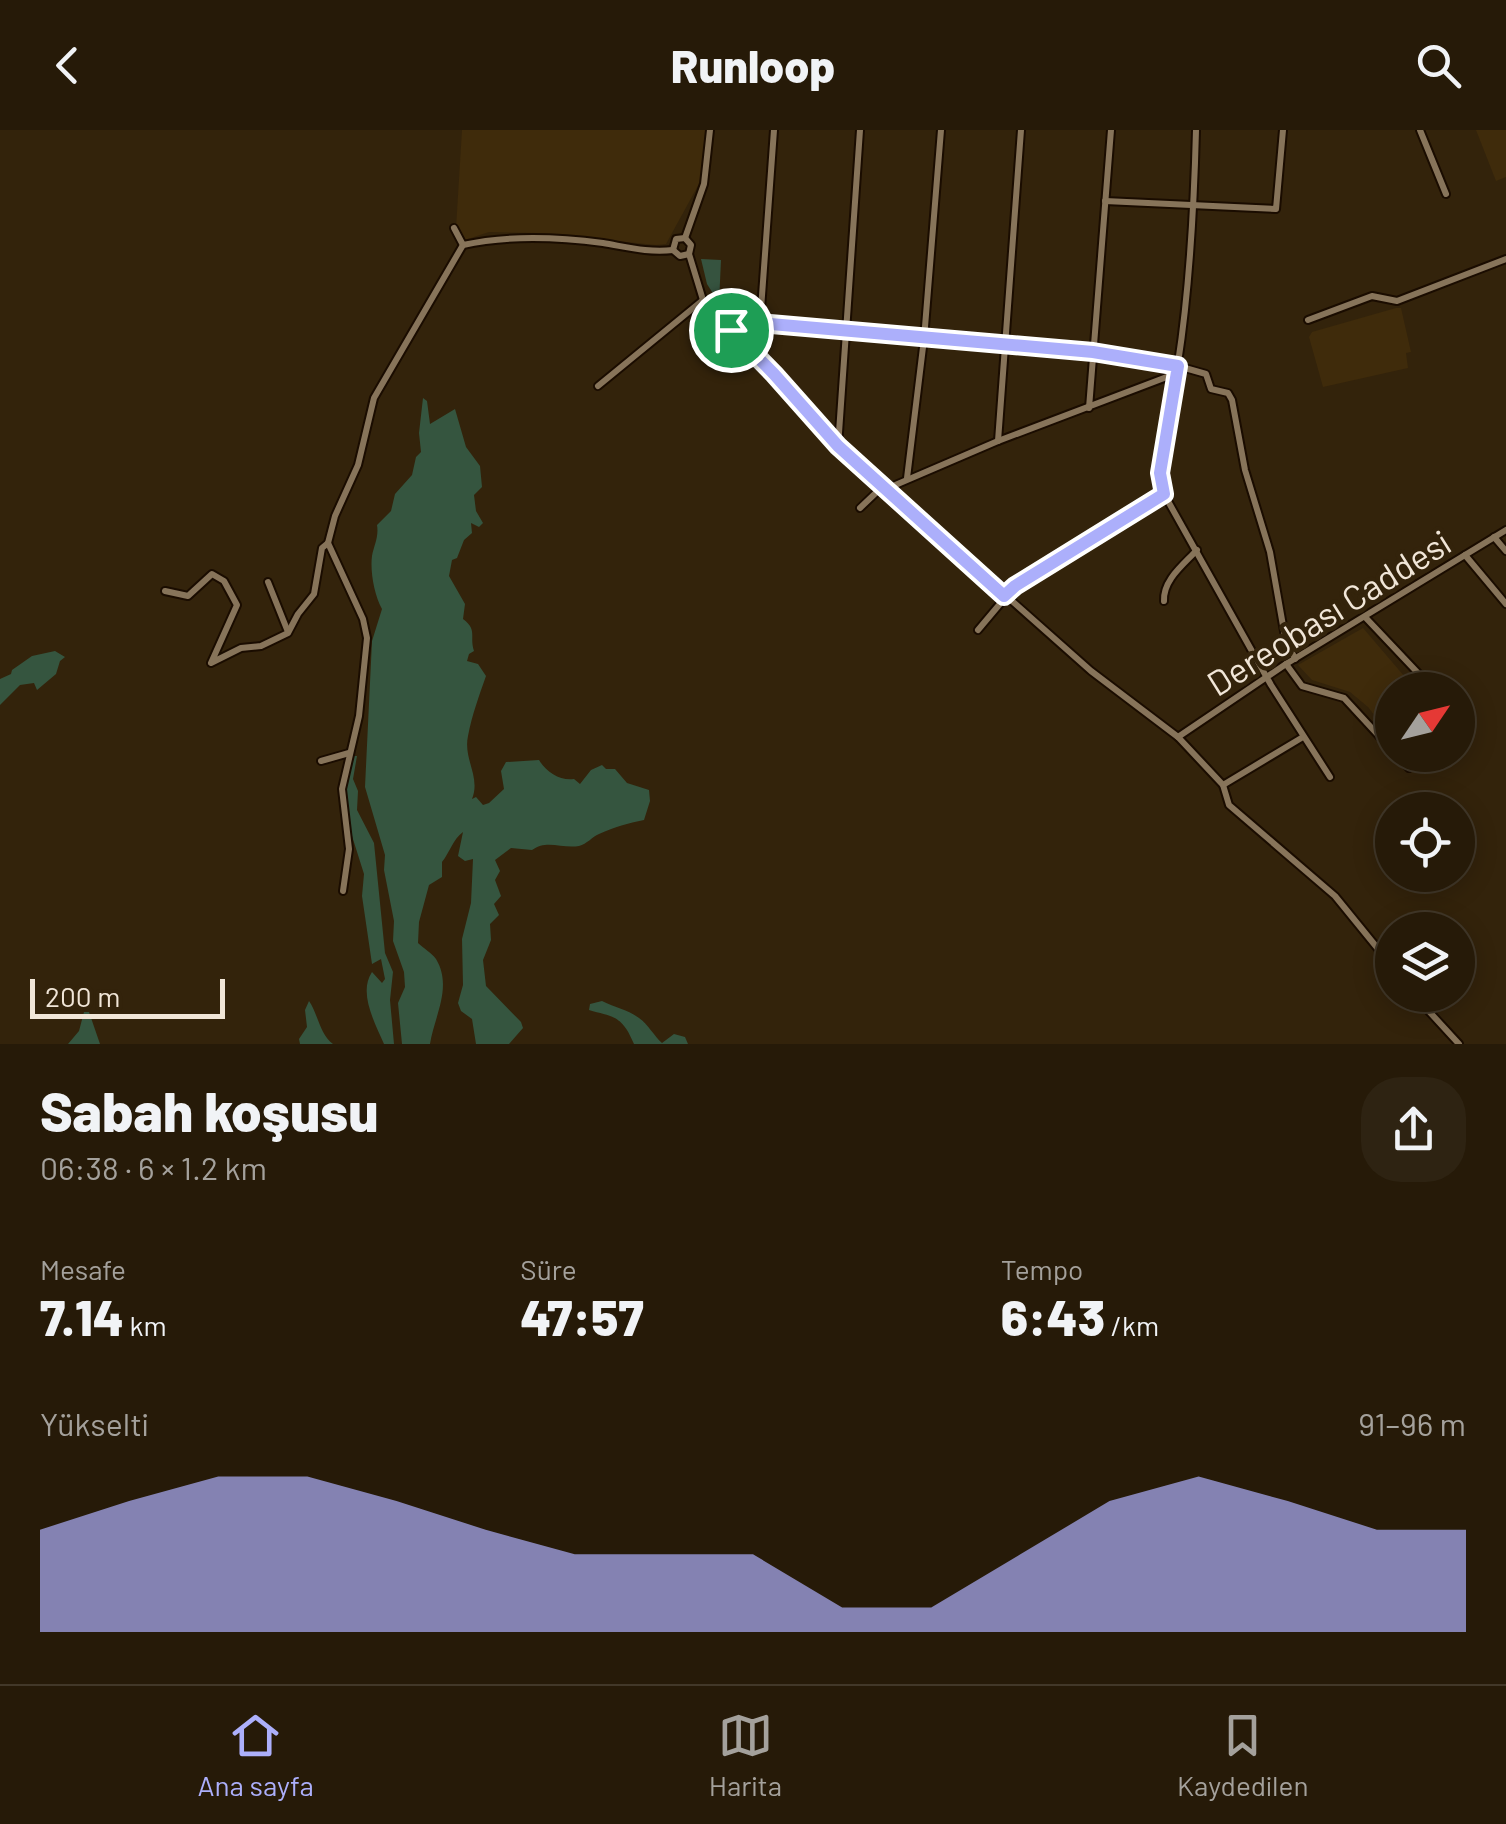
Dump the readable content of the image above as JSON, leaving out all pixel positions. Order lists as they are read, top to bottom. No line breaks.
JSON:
{"streets":{"street":["Dereobası Caddesi"]},"scale_bar":"200 m","north":"top right","page":{"header":"Runloop","scale":"200 m","heading":["Sabah koşusu","06:38 · 6 × 1.2 km"],"stats":[["Mesafe","7.14 km"],["Süre","47:57"],["Tempo","6:43 /km"]],"chart":["Yükselti","91–96 m"],"tabs":["Ana sayfa","Harita","Kaydedilen"]}}
